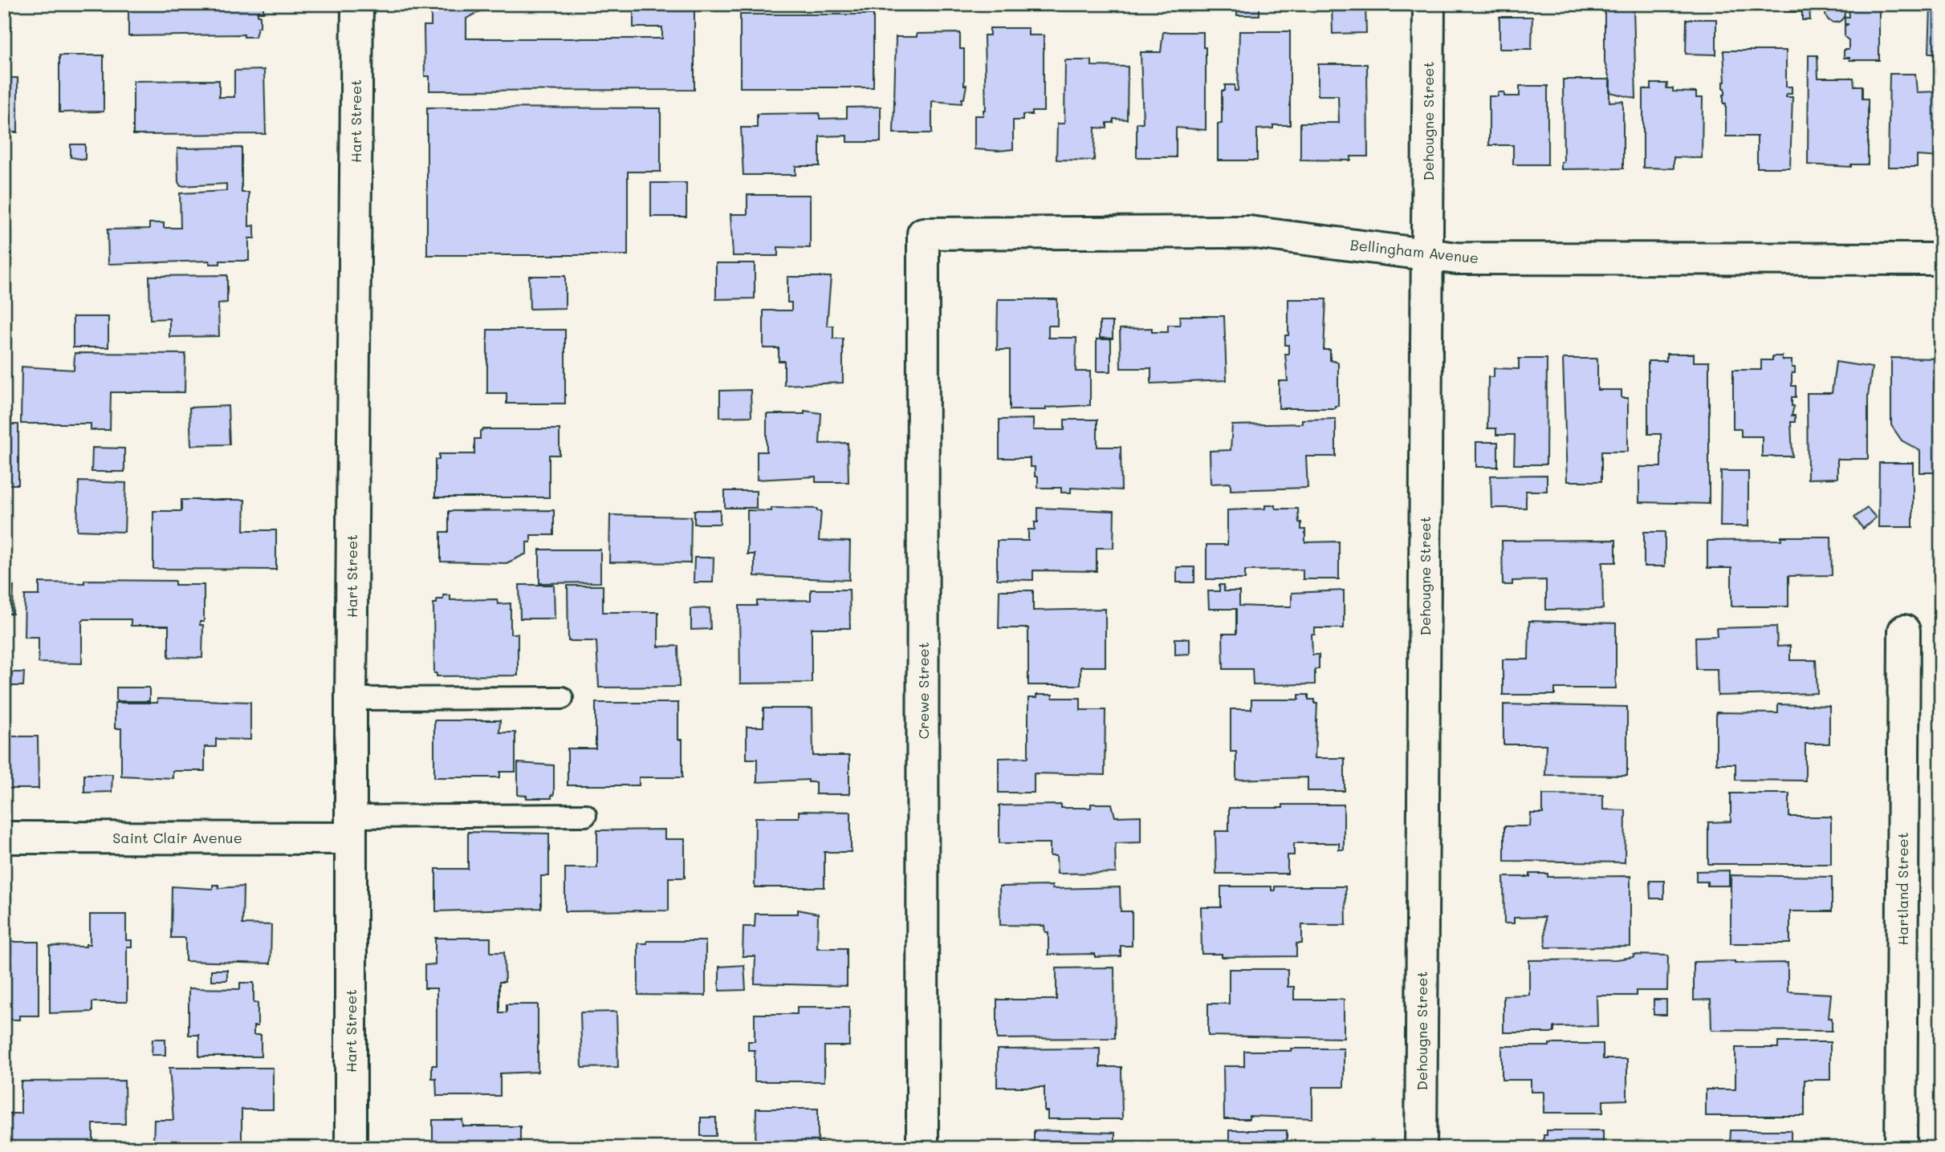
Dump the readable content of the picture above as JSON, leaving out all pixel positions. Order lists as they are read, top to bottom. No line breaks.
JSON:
{"streets":{"street":["Hart Street","Dehougne Street","Bellingham Avenue","Crewe Street","Saint Clair Avenue","Hartland Street"]},"crossings":[["Hart Street","Saint Clair Avenue"],["Dehougne Street","Bellingham Avenue"],["Bellingham Avenue","Crewe Street"]]}
